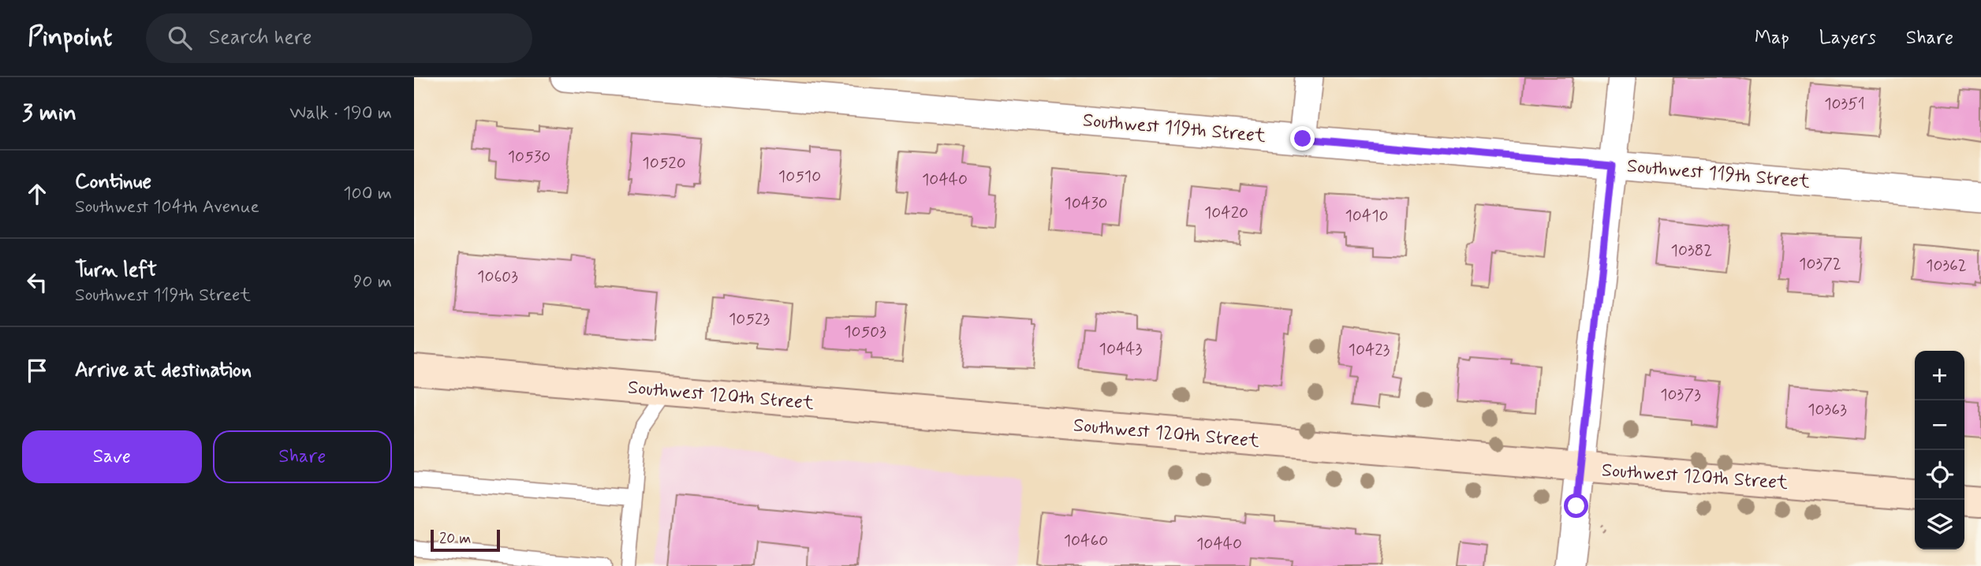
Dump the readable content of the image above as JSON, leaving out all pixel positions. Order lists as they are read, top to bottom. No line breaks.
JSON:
{"streets":{"street":["Southwest 119th Street","Southwest 120th Street"]},"house_numbers":["10351","10530","10520","10510","10440","10430","10420","10410","10382","10372","10362","10603","10523","10503","10443","10423","10373","10363","10460","10440"],"scale_bar":"20 m","page":{"header":"Pinpoint","search":"Search here","nav":["Map","Layers","Share"],"heading":["3 min","Walk · 190 m"],"list":[["Continue","Southwest 104th Avenue","100 m"],["Turn left","Southwest 119th Street","90 m"],"Arrive at destination"],"map_buttons":["+","−"],"buttons":["Save","Share"],"scale":"20 m"}}
